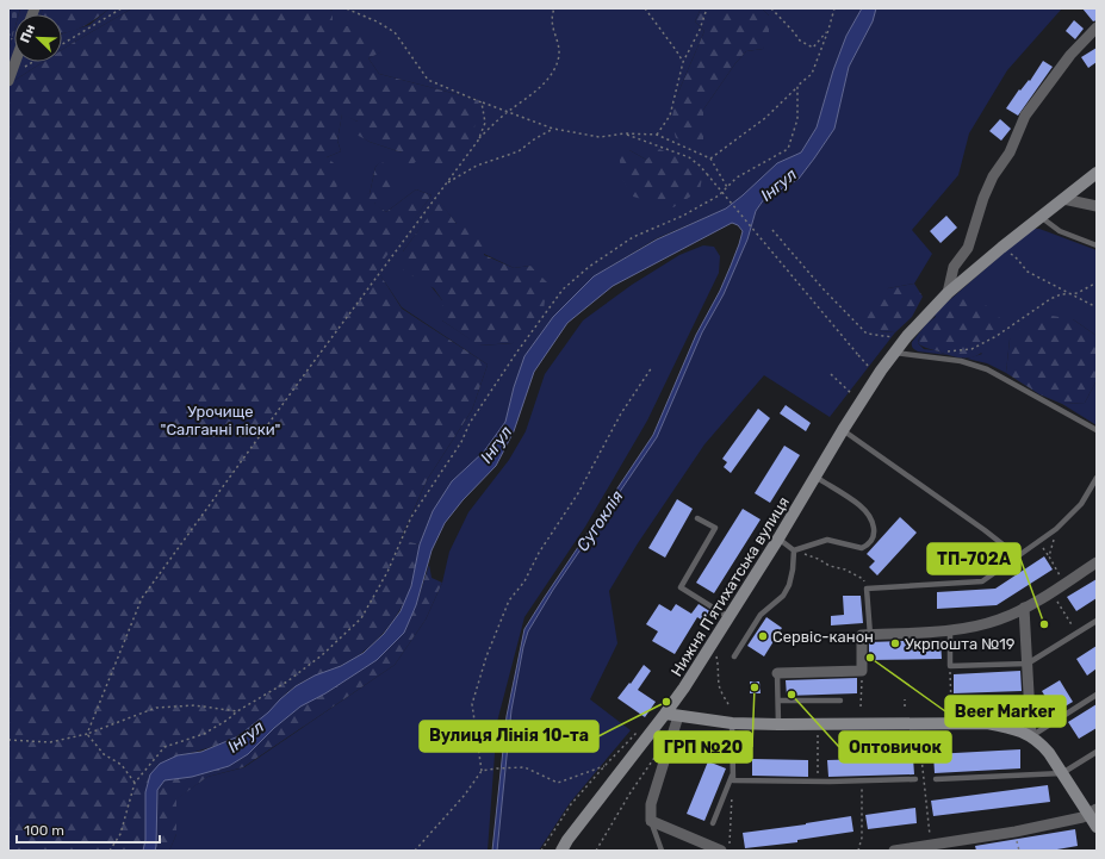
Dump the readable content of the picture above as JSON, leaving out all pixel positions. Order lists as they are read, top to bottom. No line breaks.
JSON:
{"streets":{"street":["Нижня Пʼятихатська вулиця"]},"water":["Інгул","Сугоклія"],"parks":["Урочище \"Салганні піски\""],"places":["ТП-702А","Сервіс-канон","Укрпошта №19","Beer Marker","ГРП №20","Оптовичок","Вулиця Лінія 10-та"],"scale_bar":"100 m","north":"top left"}
